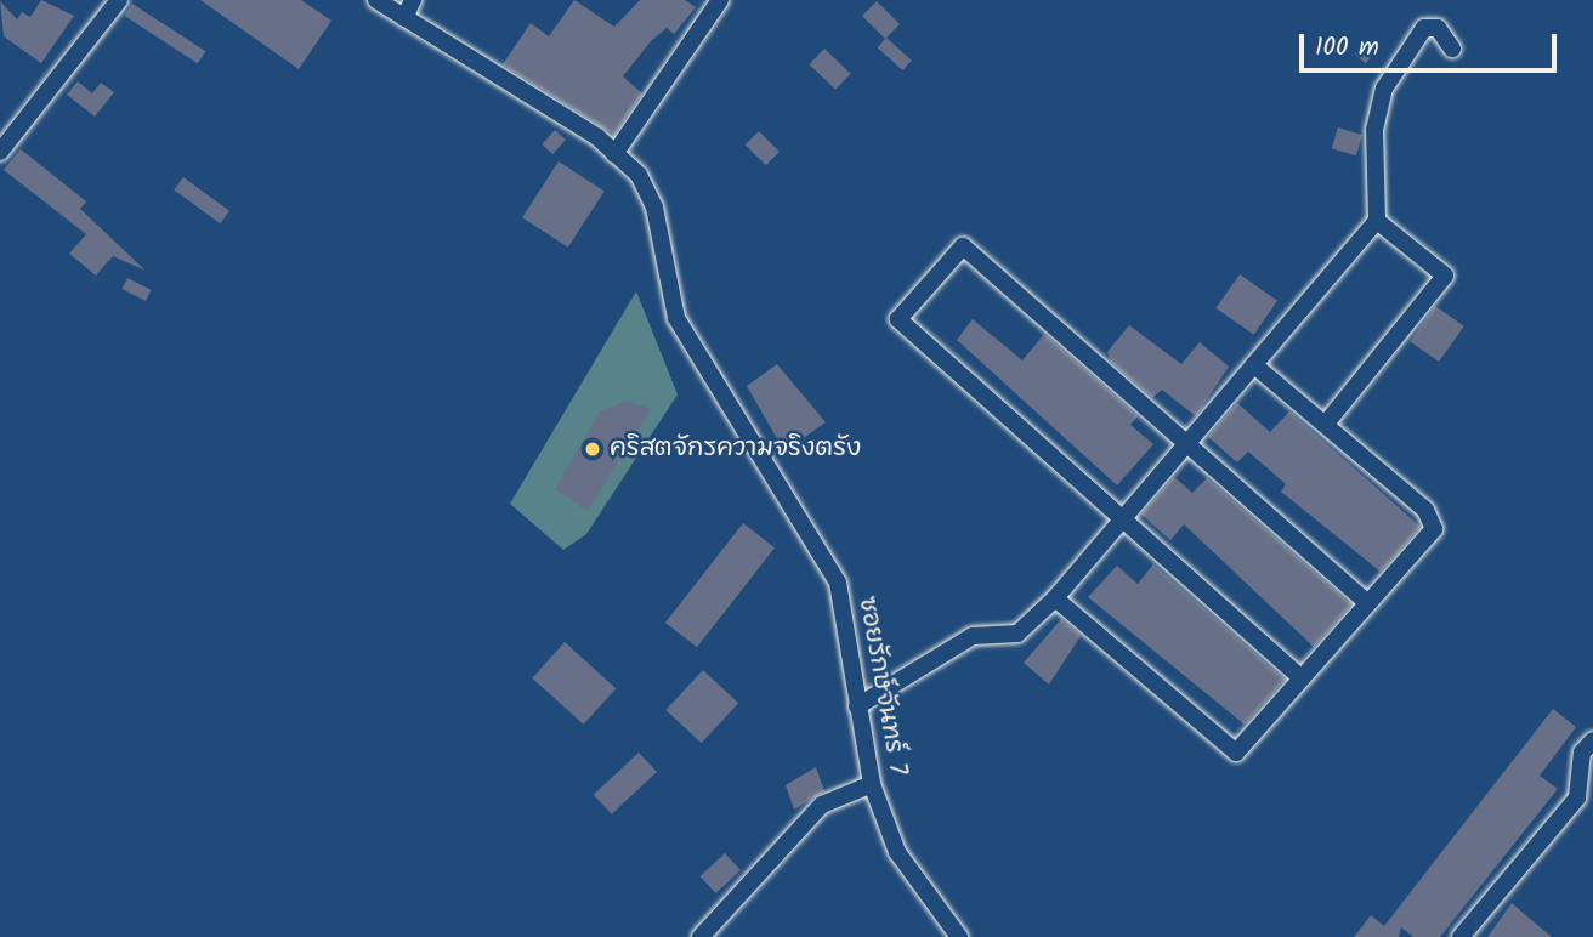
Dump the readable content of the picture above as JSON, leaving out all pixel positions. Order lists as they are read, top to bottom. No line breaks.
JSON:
{"streets":{"street":["ซอยรักษ์จันทร์ 7"]},"places":["คริสตจักรความจริงตรัง"],"scale_bar":"100 m"}
